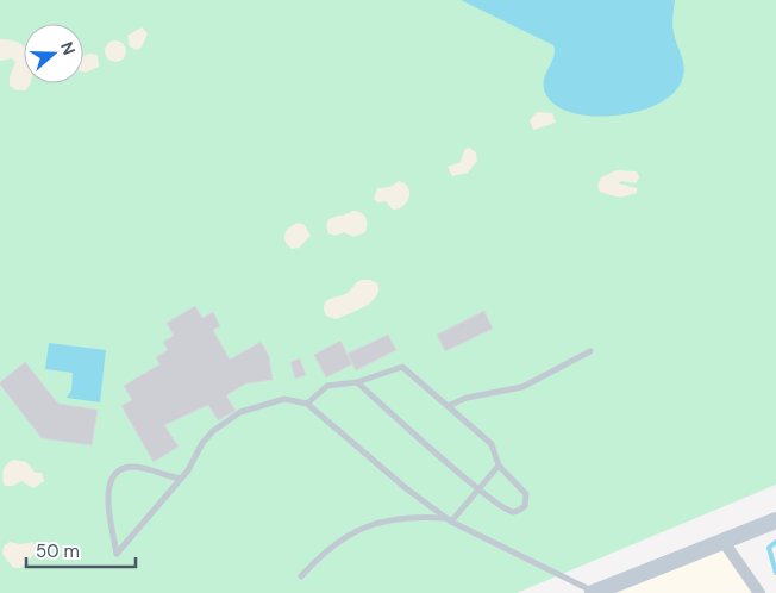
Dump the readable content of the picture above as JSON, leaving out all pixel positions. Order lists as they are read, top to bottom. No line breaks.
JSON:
{"scale_bar":"50 m","north":"right"}
